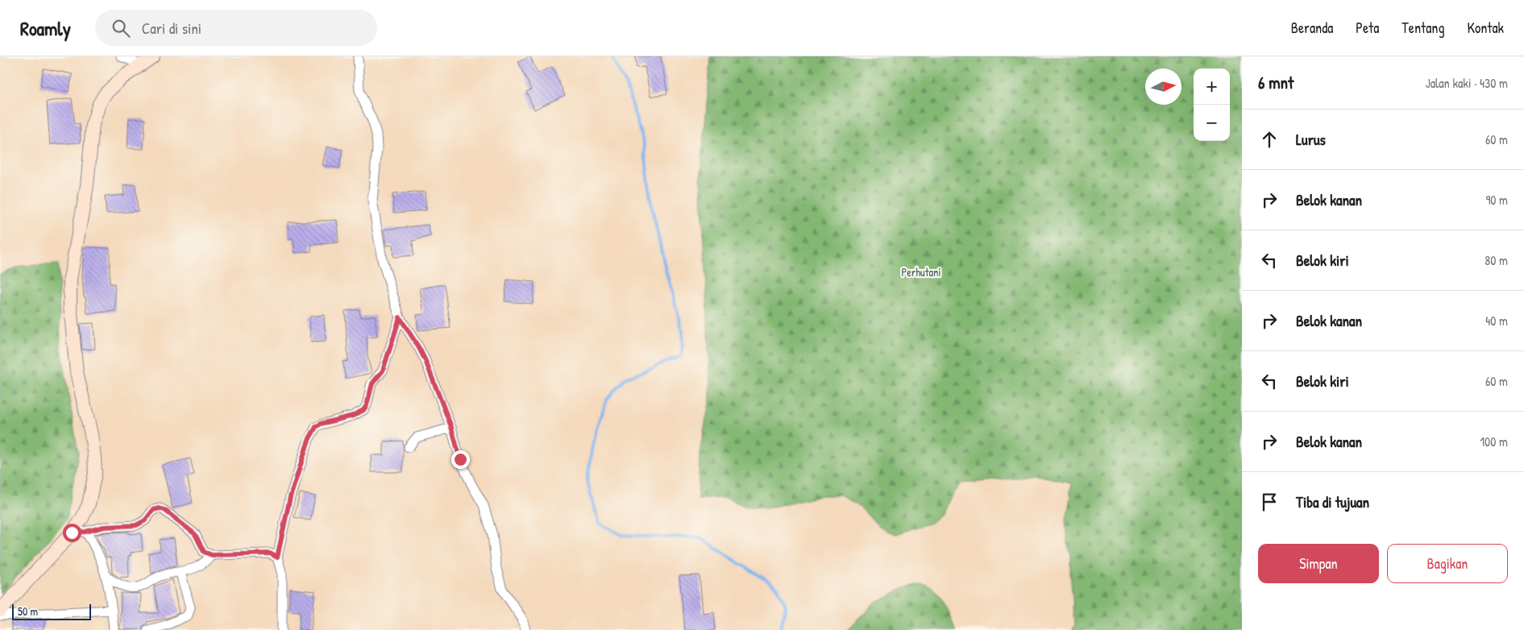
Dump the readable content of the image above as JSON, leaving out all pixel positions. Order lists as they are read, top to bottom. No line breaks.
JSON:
{"parks":["Perhutani"],"scale_bar":"50 m","north":"right","page":{"header":"Roamly","search":"Cari di sini","nav":["Beranda","Peta","Tentang","Kontak"],"heading":["6 mnt","Jalan kaki · 430 m"],"map_buttons":["+","−"],"list":[["Lurus","60 m"],["Belok kanan","90 m"],["Belok kiri","80 m"],["Belok kanan","40 m"],["Belok kiri","60 m"],["Belok kanan","100 m"],"Tiba di tujuan"],"buttons":["Simpan","Bagikan"],"scale":"50 m"}}
